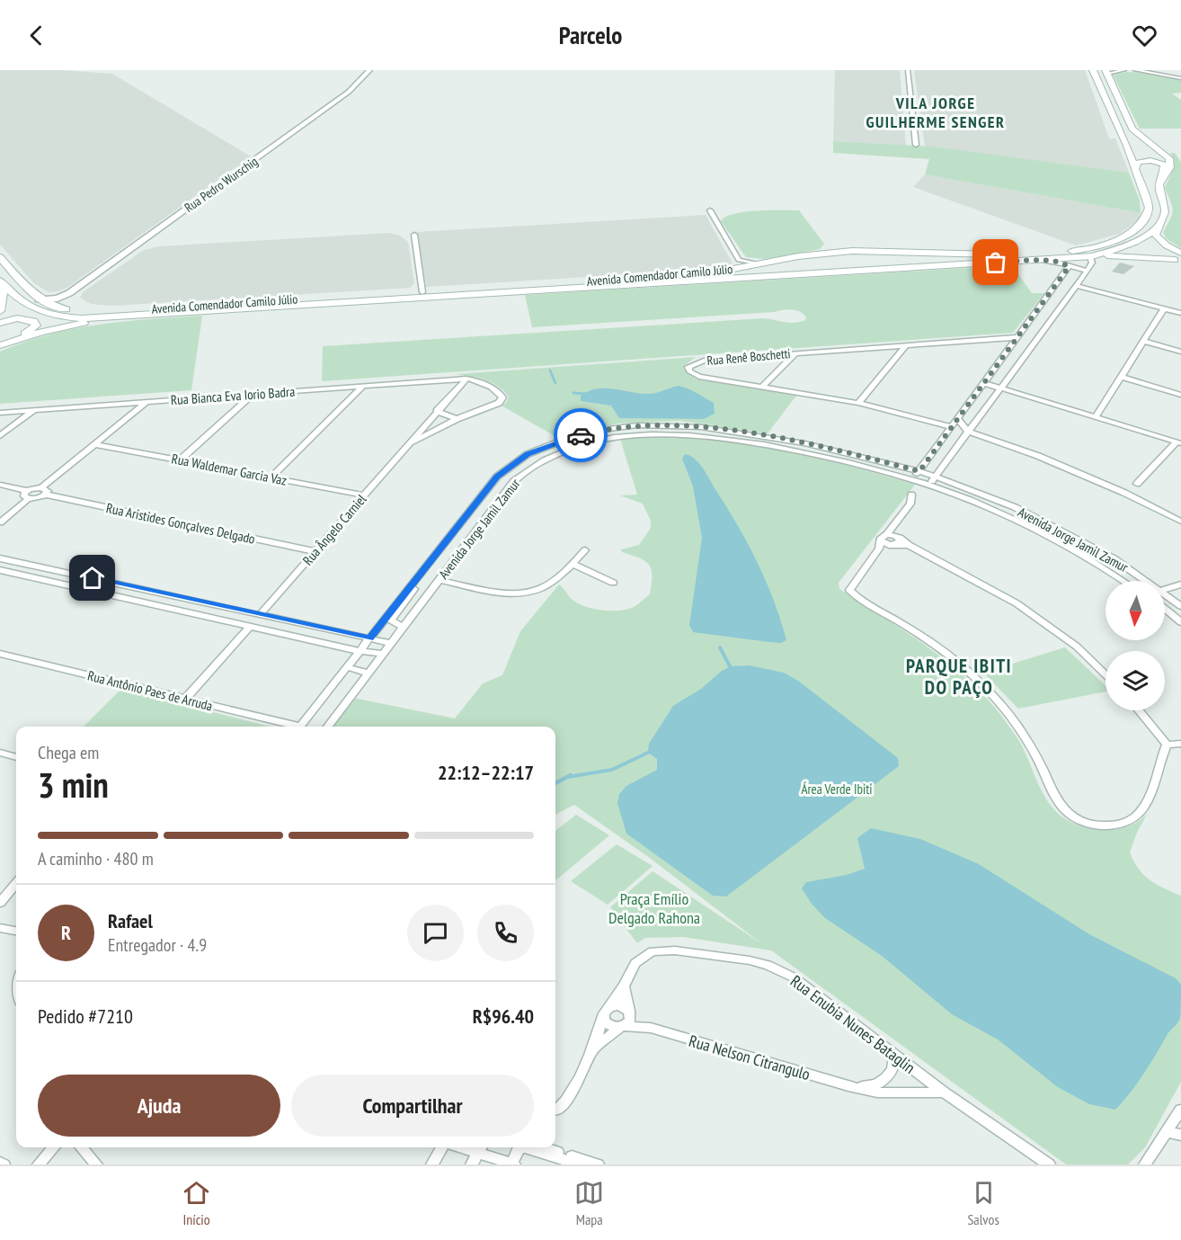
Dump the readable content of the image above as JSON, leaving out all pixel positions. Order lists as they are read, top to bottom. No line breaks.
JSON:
{"streets":{"main road":["Avenida Comendador Camilo Júlio"],"street":["Rua Pedro Wurschig","Rua Renê Boschetti","Rua Bianca Eva Iorio Badra","Rua Waldemar Garcia Vaz","Rua Aristides Gonçalves Delgado","Avenida Jorge Jamil Zamur","Rua Ângelo Carniel","Rua Antônio Paes de Arruda","Rua Enubia Nunes Bataglin","Rua Nelson Citrangulo"]},"crossings":[["Rua Pedro Wurschig","Avenida Comendador Camilo Júlio"],["Rua Bianca Eva Iorio Badra","Rua Ângelo Carniel"],["Rua Waldemar Garcia Vaz","Rua Ângelo Carniel"],["Rua Aristides Gonçalves Delgado","Rua Ângelo Carniel"],["Rua Enubia Nunes Bataglin","Rua Nelson Citrangulo"]],"districts":["VILA JORGE GUILHERME SENGER","PARQUE IBITI DO PAÇO"],"parks":["Área Verde Ibiti","Praça Emílio Delgado Rahona"],"north":"bottom","page":{"header":"Parcelo","heading":["3 min","Chega em","22:12–22:17"],"panel":["Rafael","Entregador · 4.9","Pedido #7210","R$96.40"],"bar":"A caminho · 480 m","round":"R","buttons":["Ajuda","Compartilhar"],"tabs":["Início","Mapa","Salvos"]}}
